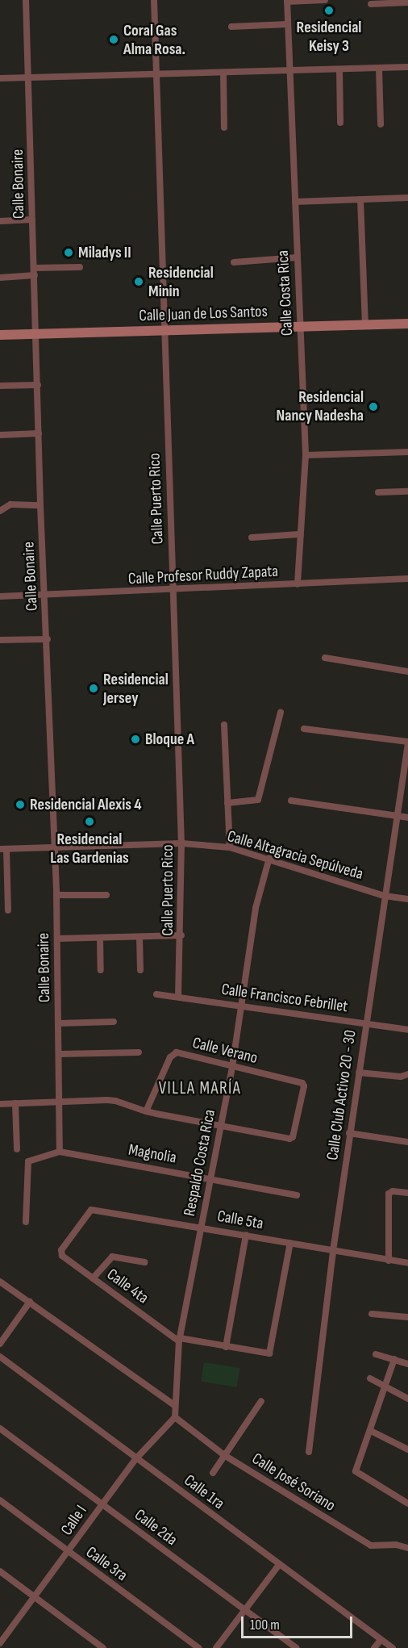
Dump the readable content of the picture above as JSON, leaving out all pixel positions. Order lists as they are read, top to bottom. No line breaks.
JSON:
{"streets":{"street":["Calle Bonaire","Calle Costa Rica","Calle Juan de Los Santos","Calle Puerto Rico","Calle Profesor Ruddy Zapata","Calle Altagracia Sepúlveda","Calle Francisco Febrillet","Calle Verano","Calle Club Activo 20 - 30","Magnolia","Respaldo Costa Rica","Calle 5ta","Calle 4ta","Calle José Soriano","Calle 1ra","Calle I","Calle 2da","Calle 3ra"]},"crossings":[["Calle Bonaire","Calle Juan de Los Santos"],["Calle Bonaire","Calle Profesor Ruddy Zapata"],["Calle Bonaire","Calle Altagracia Sepúlveda"],["Calle Bonaire","Magnolia"],["Calle Costa Rica","Calle Juan de Los Santos"],["Calle Costa Rica","Calle Profesor Ruddy Zapata"],["Calle Juan de Los Santos","Calle Puerto Rico"],["Calle Puerto Rico","Calle Profesor Ruddy Zapata"],["Calle Puerto Rico","Calle Altagracia Sepúlveda"],["Calle Puerto Rico","Calle Francisco Febrillet"],["Calle Altagracia Sepúlveda","Calle Club Activo 20 - 30"],["Calle Altagracia Sepúlveda","Respaldo Costa Rica"],["Calle Francisco Febrillet","Calle Club Activo 20 - 30"],["Calle Francisco Febrillet","Respaldo Costa Rica"],["Calle Verano","Respaldo Costa Rica"],["Calle Club Activo 20 - 30","Calle 5ta"],["Magnolia","Respaldo Costa Rica"],["Respaldo Costa Rica","Calle 5ta"],["Respaldo Costa Rica","Calle 4ta"],["Respaldo Costa Rica","Calle José Soriano"],["Respaldo Costa Rica","Calle I"],["Calle 5ta","Calle 4ta"],["Calle José Soriano","Calle I"],["Calle 1ra","Calle I"],["Calle I","Calle 2da"],["Calle I","Calle 3ra"]],"districts":["VILLA MARÍA"],"places":["Residencial Keisy 3","Coral Gas Alma Rosa.","Miladys II","Residencial Minin","Residencial Nancy Nadesha","Residencial Jersey","Bloque A","Residencial Alexis 4","Residencial Las Gardenias"],"scale_bar":"100 m"}
